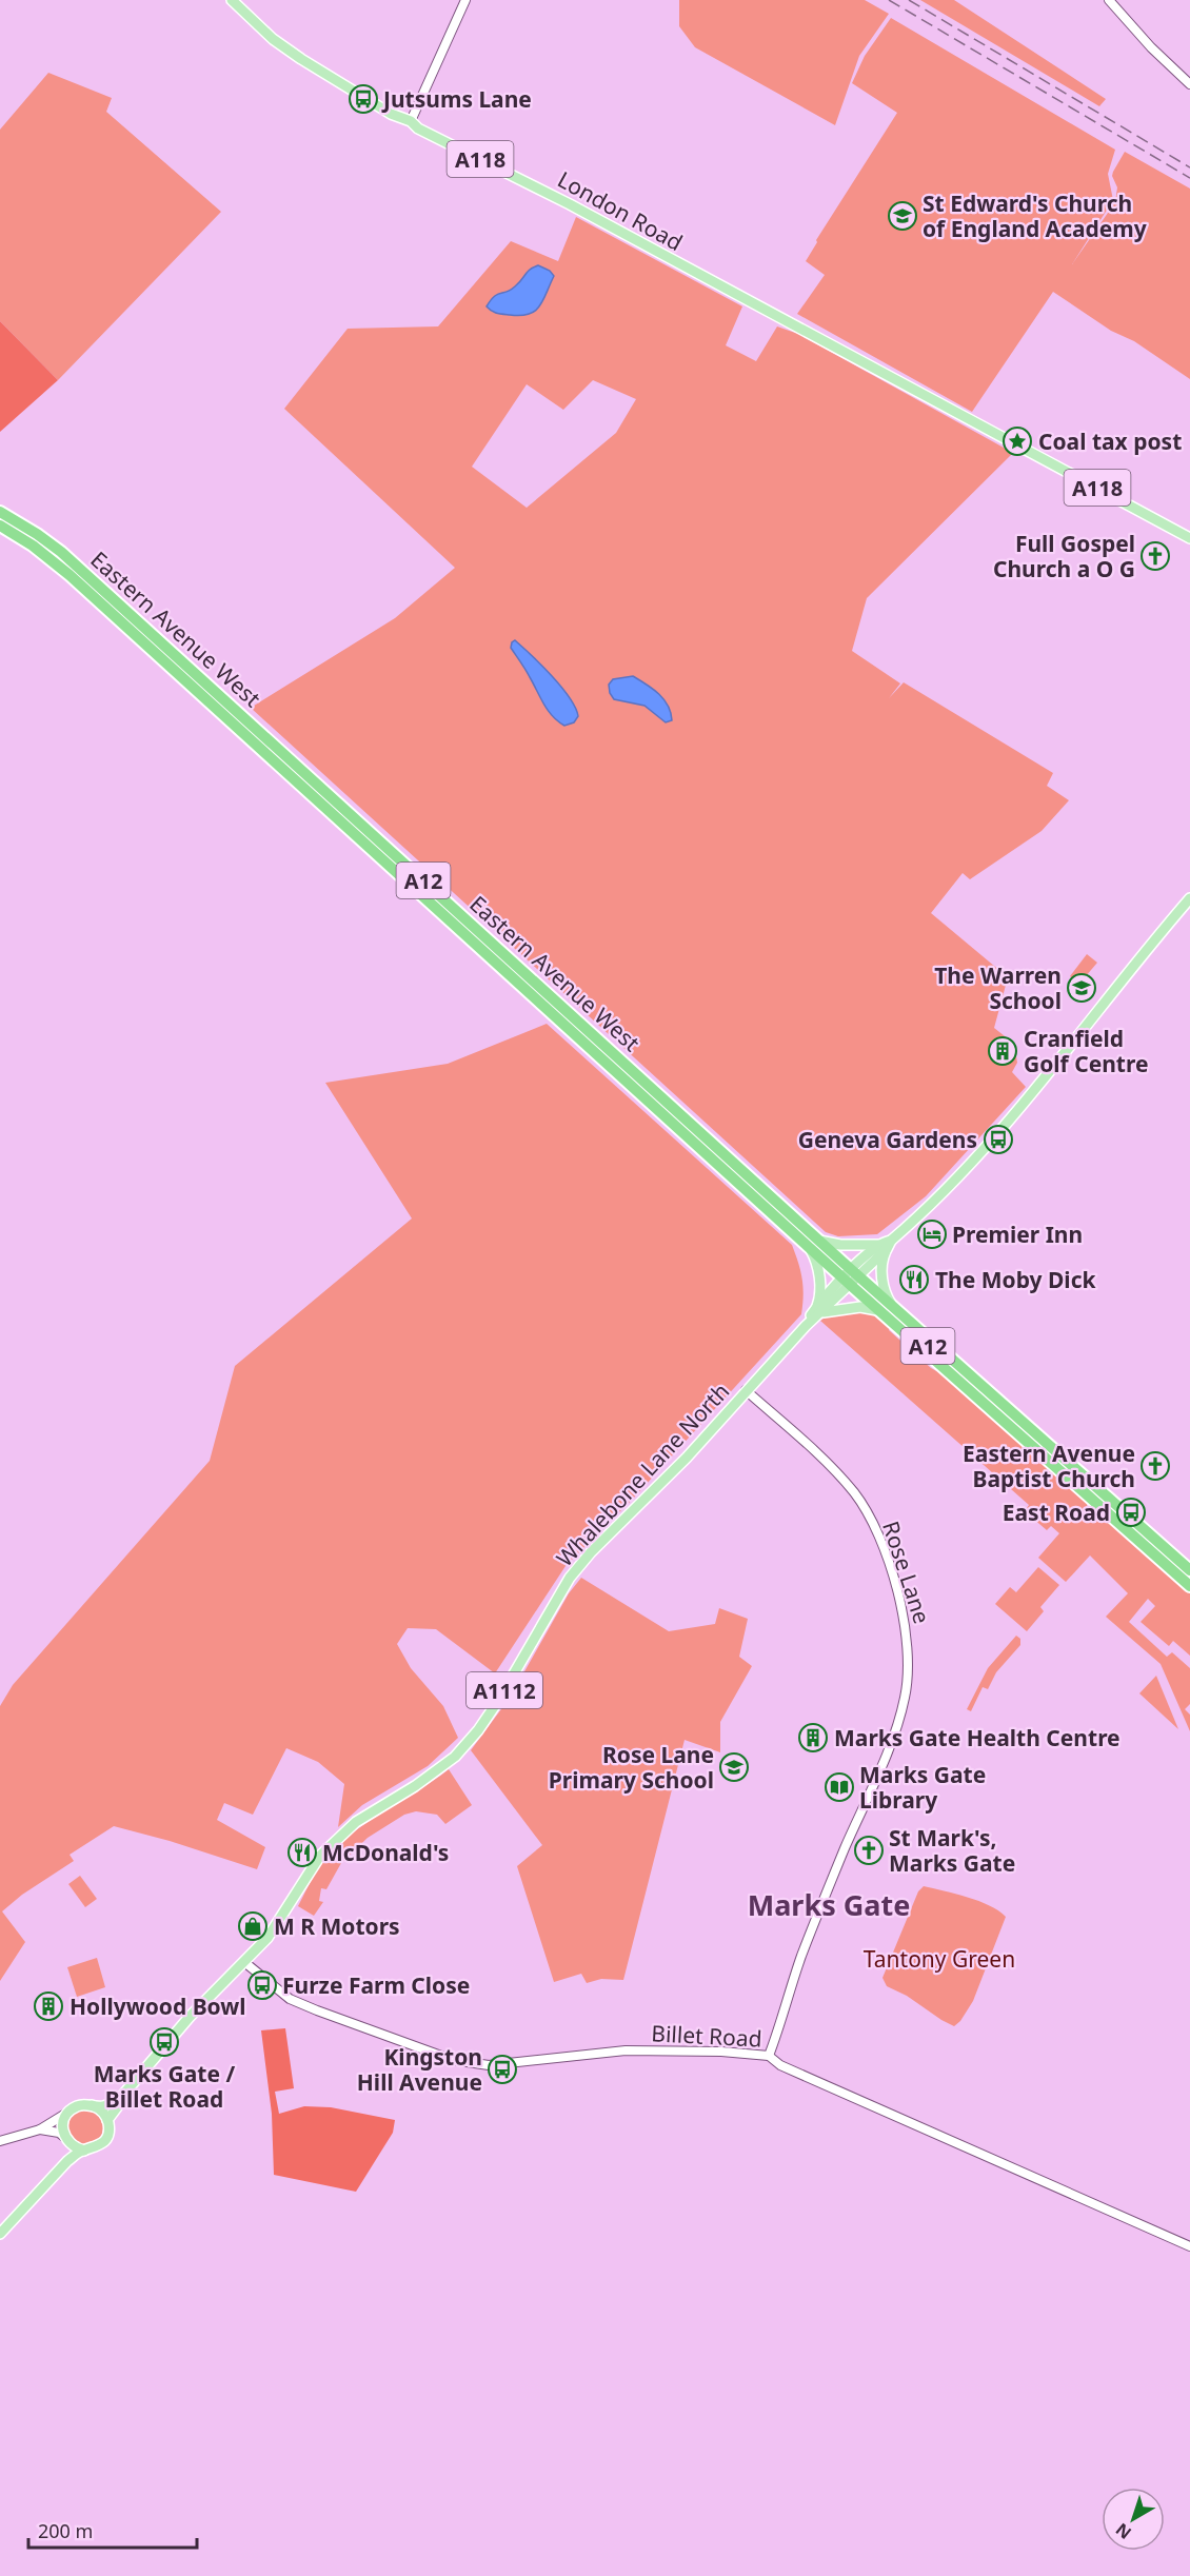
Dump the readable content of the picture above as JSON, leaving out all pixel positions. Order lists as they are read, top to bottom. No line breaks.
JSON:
{"streets":{"highway":["Eastern Avenue West","A12"],"main road":["A118","London Road","Whalebone Lane North","A1112"],"street":["Rose Lane","Billet Road"]},"crossings":[["Eastern Avenue West","A12"],["Eastern Avenue West","Whalebone Lane North"],["A12","Whalebone Lane North"],["A12","A1112"],["Whalebone Lane North","Rose Lane"],["Whalebone Lane North","A1112"],["Whalebone Lane North","Billet Road"],["Rose Lane","Billet Road"]],"districts":["Marks Gate"],"parks":["Tantony Green"],"places":{"bus stop":["Jutsums Lane","Geneva Gardens","East Road","Furze Farm Close","Marks Gate / Billet Road","Kingston Hill Avenue"],"school or university":["St Edward's Church of England Academy","The Warren School","Rose Lane Primary School"],"place":["Coal tax post"],"church":["Full Gospel Church a O G","Eastern Avenue Baptist Church","St Mark's, Marks Gate"],"building":["Cranfield Golf Centre","Marks Gate Health Centre","Hollywood Bowl"],"hotel":["Premier Inn"],"restaurant":["The Moby Dick","McDonald's"],"library":["Marks Gate Library"],"shop":["M R Motors"]},"scale_bar":"200 m","north":"bottom left"}
